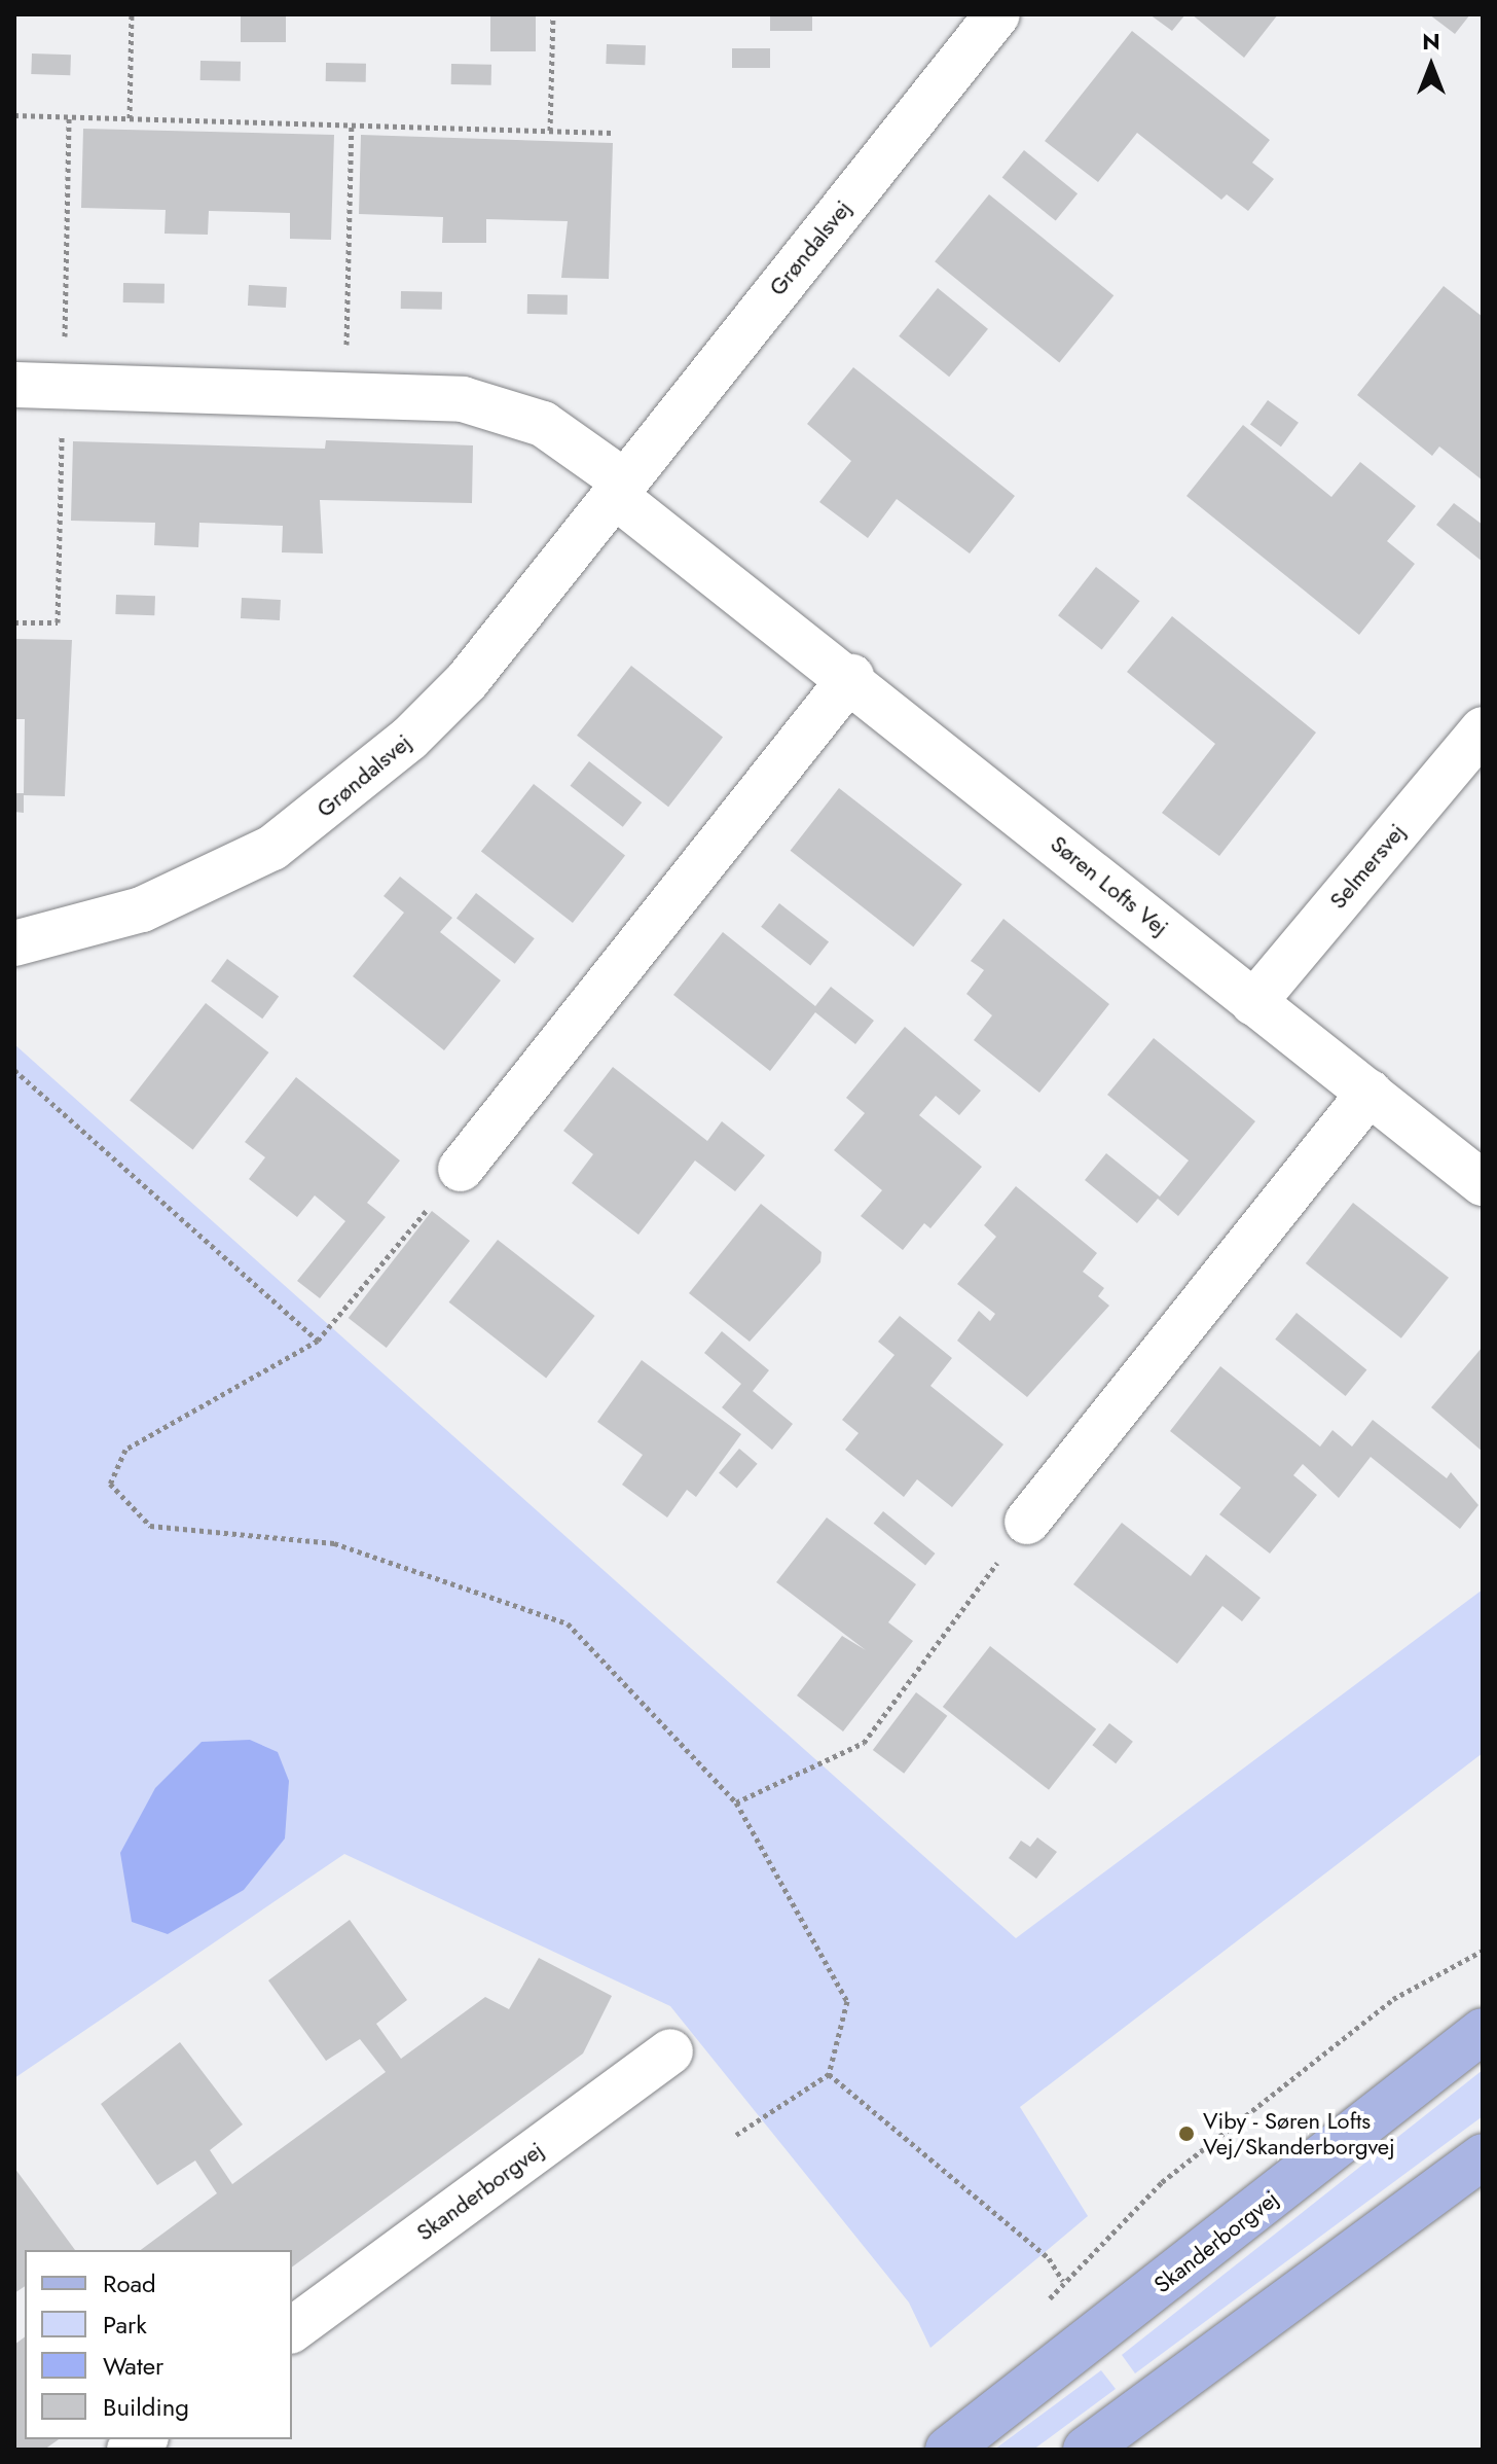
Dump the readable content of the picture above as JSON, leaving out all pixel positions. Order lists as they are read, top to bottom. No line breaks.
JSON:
{"streets":{"main road":["Skanderborgvej"],"street":["Grøndalsvej","Selmersvej","Søren Lofts Vej"]},"crossings":[["Grøndalsvej","Søren Lofts Vej"],["Selmersvej","Søren Lofts Vej"]],"places":["Viby - Søren Lofts Vej/Skanderborgvej"],"legend":["Road","Park","Water","Building"],"north":"top"}
